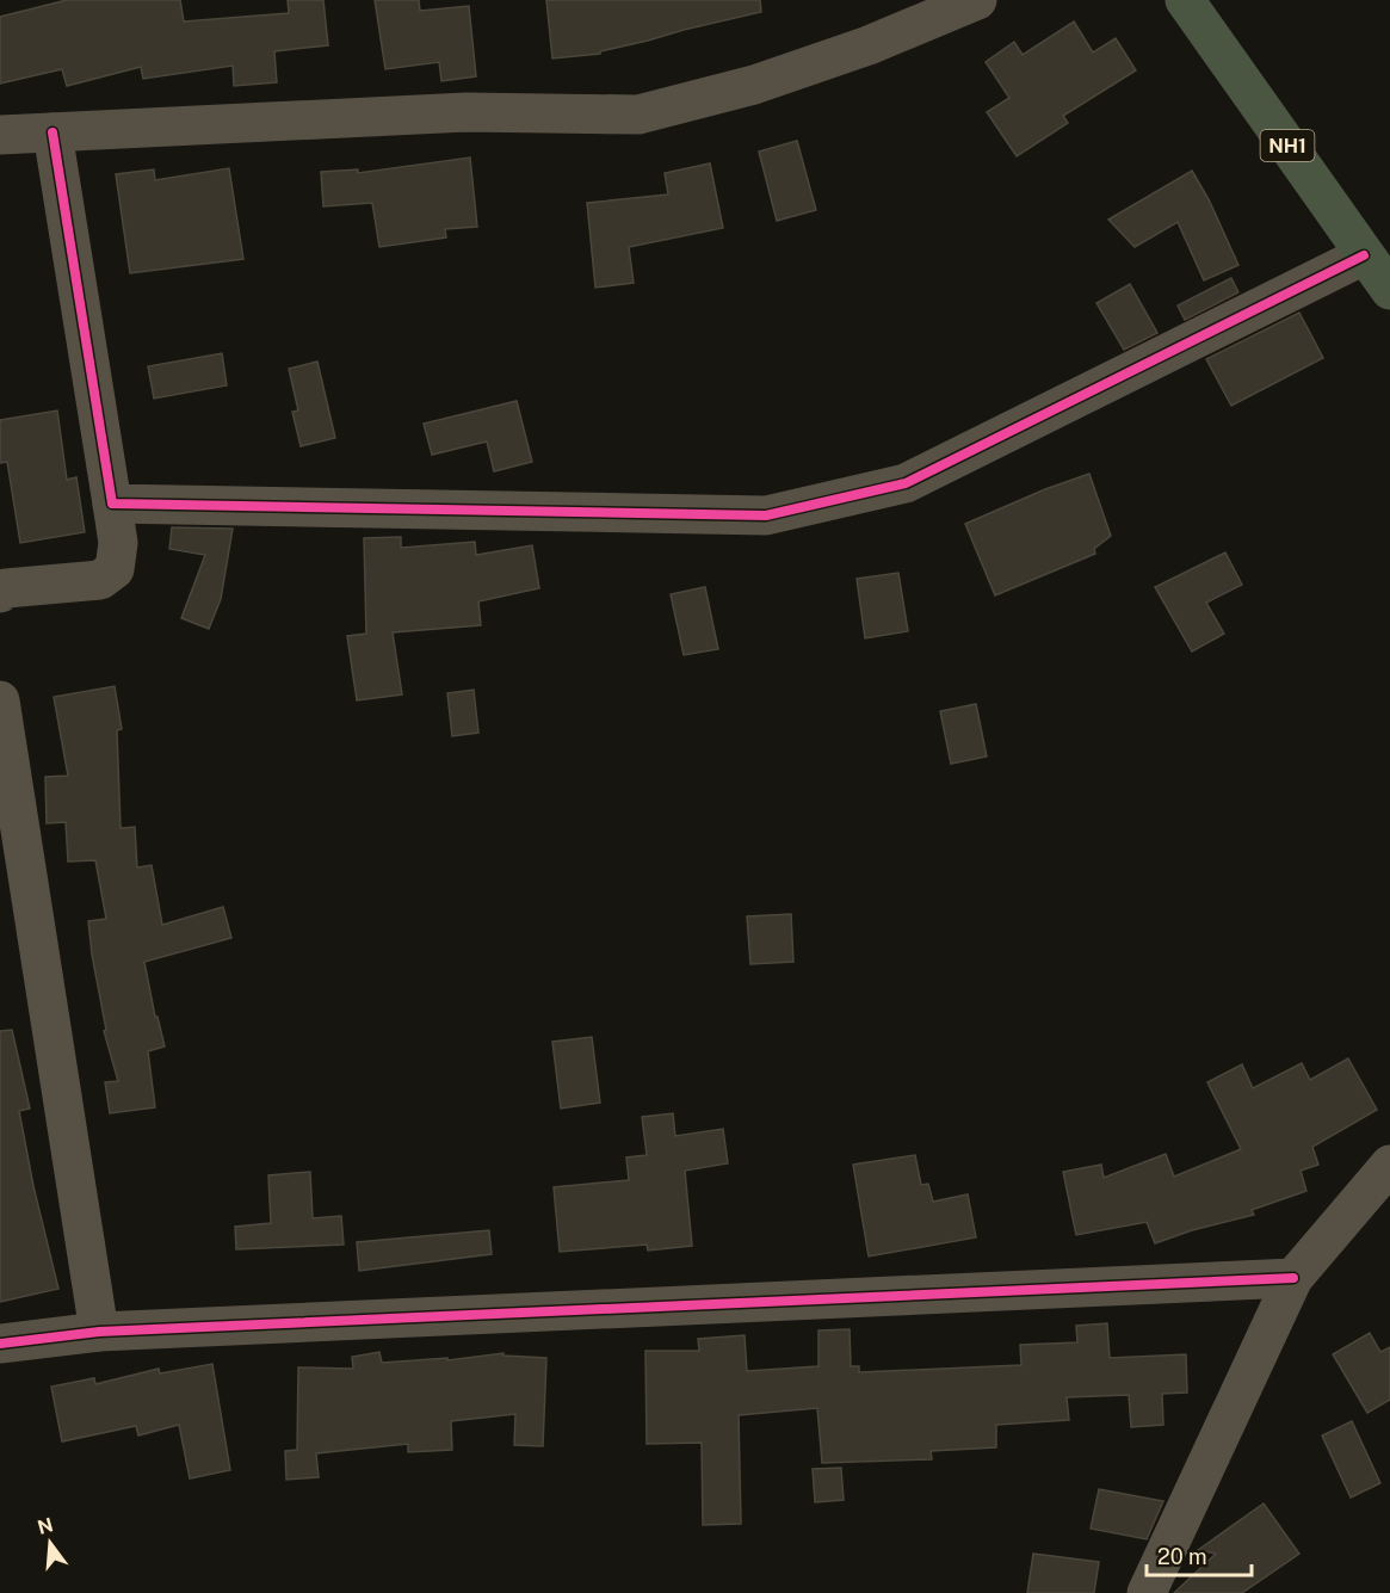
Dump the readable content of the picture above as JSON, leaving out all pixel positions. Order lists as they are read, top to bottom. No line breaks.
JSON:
{"streets":{"highway":["NH1"]},"scale_bar":"20 m","north":"top"}
